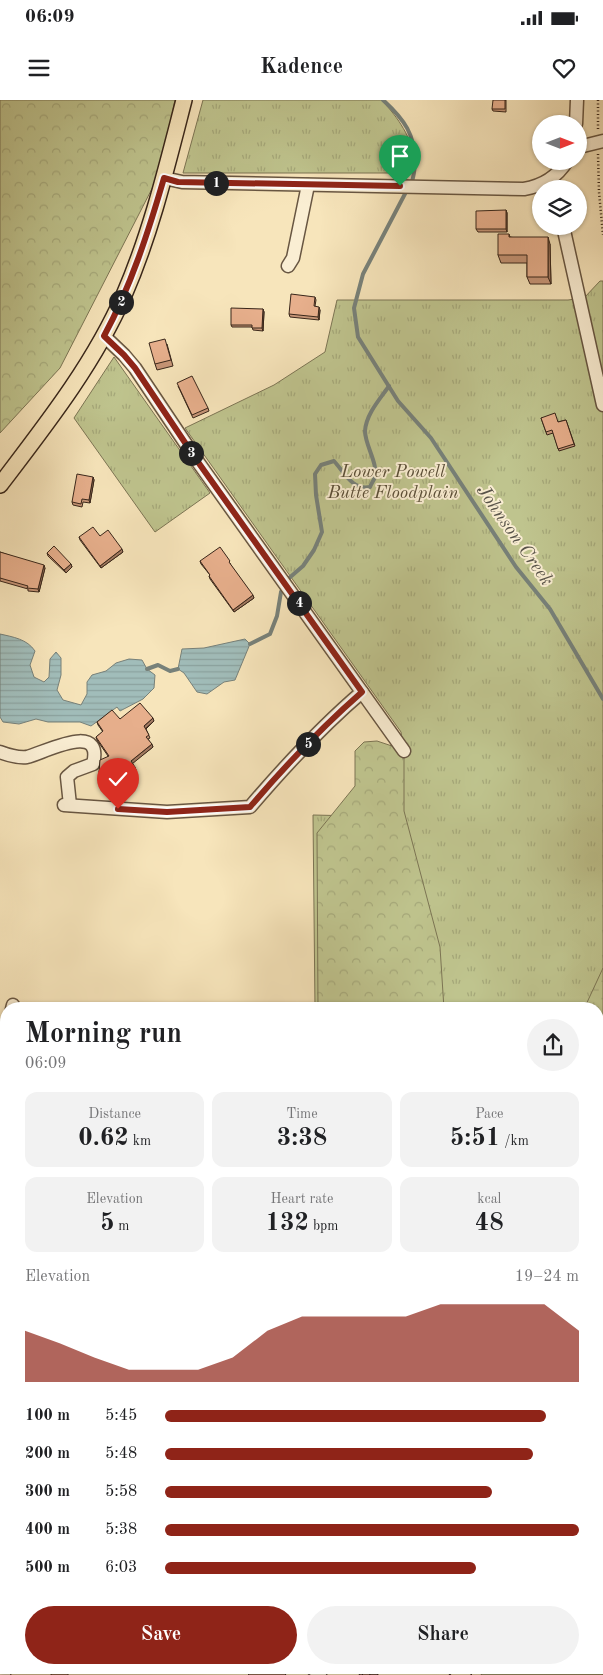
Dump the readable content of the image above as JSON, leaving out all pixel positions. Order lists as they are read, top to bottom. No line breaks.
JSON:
{"water":["Johnson Creek"],"parks":["Lower Powell Butte Floodplain"],"north":"right","page":{"status":"06:09","header":"Kadence","pins":["1","2","3","4","5"],"heading":["Morning run","06:09"],"stats":[["Distance","0.62 km"],["Time","3:38"],["Pace","5:51 /km"],["Elevation","5 m"],["Heart rate","132 bpm"],["kcal","48"]],"chart":["Elevation","19–24 m"],"list":[{"name":"100 m","note":"5:45"},{"name":"200 m","note":"5:48"},{"name":"300 m","note":"5:58"},{"name":"400 m","note":"5:38"},{"name":"500 m","note":"6:03"}],"buttons":["Save","Share"]}}
